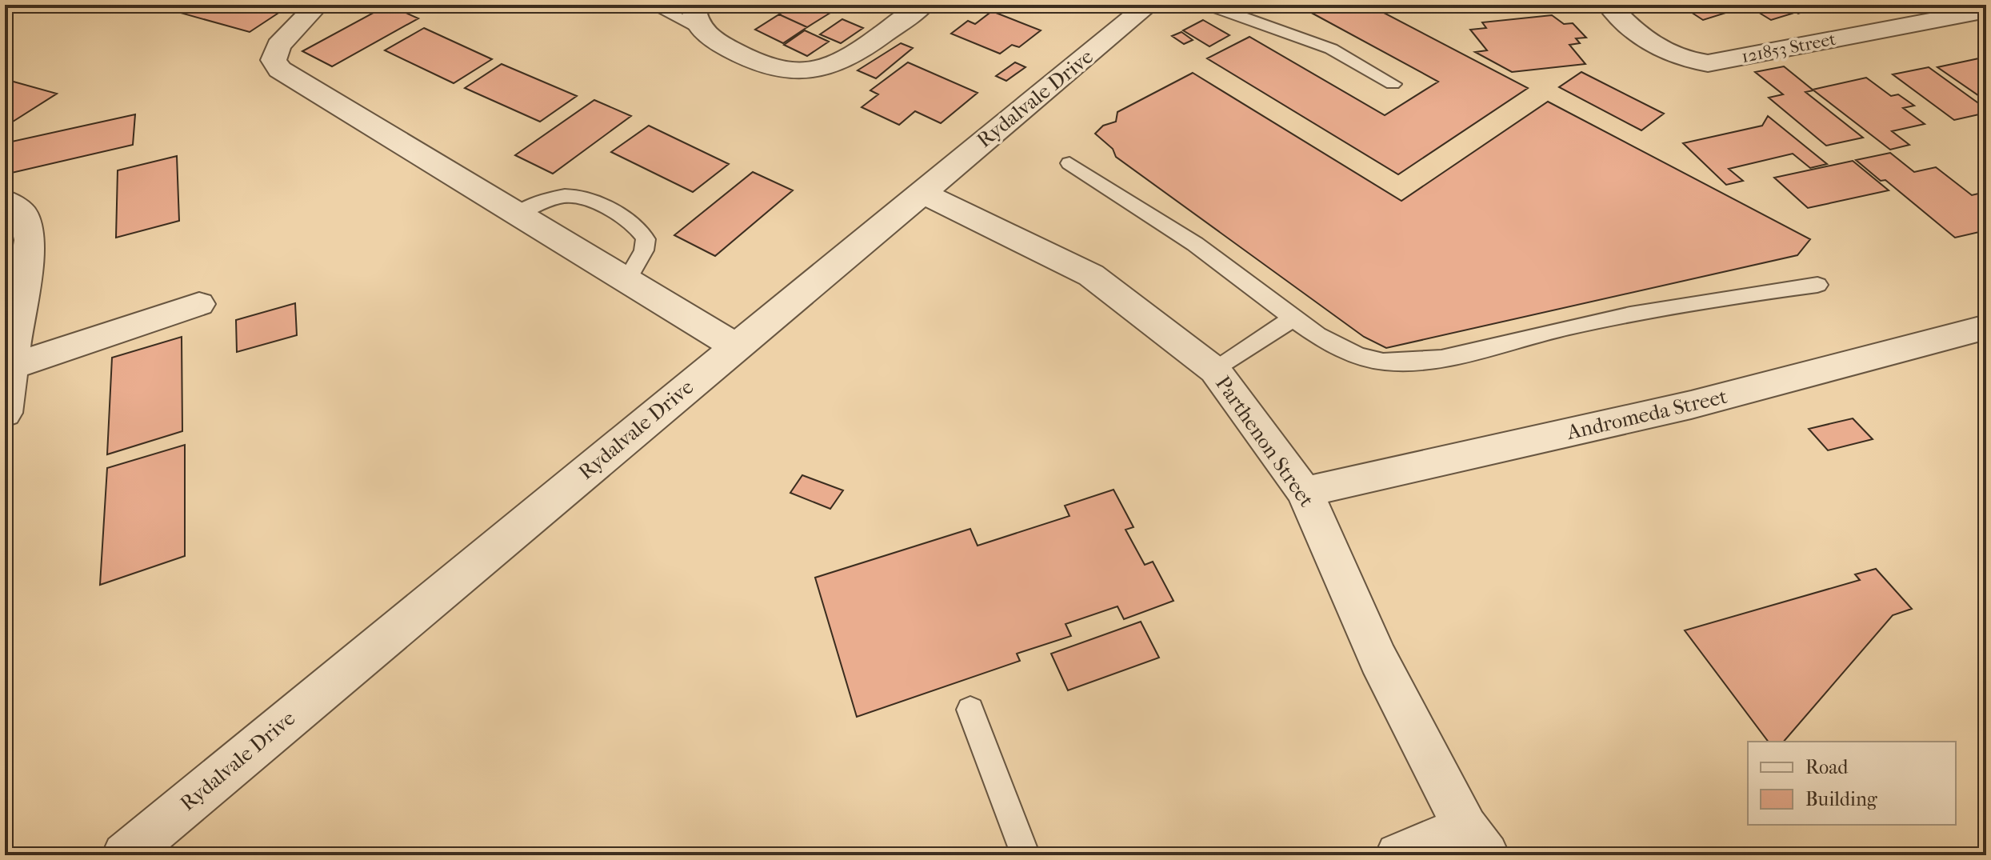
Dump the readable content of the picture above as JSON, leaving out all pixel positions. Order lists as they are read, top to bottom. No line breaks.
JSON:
{"streets":{"street":["121853 Street","Rydalvale Drive","Andromeda Street","Parthenon Street"]},"crossings":[["Rydalvale Drive","Parthenon Street"],["Andromeda Street","Parthenon Street"]],"legend":["Road","Building"]}
